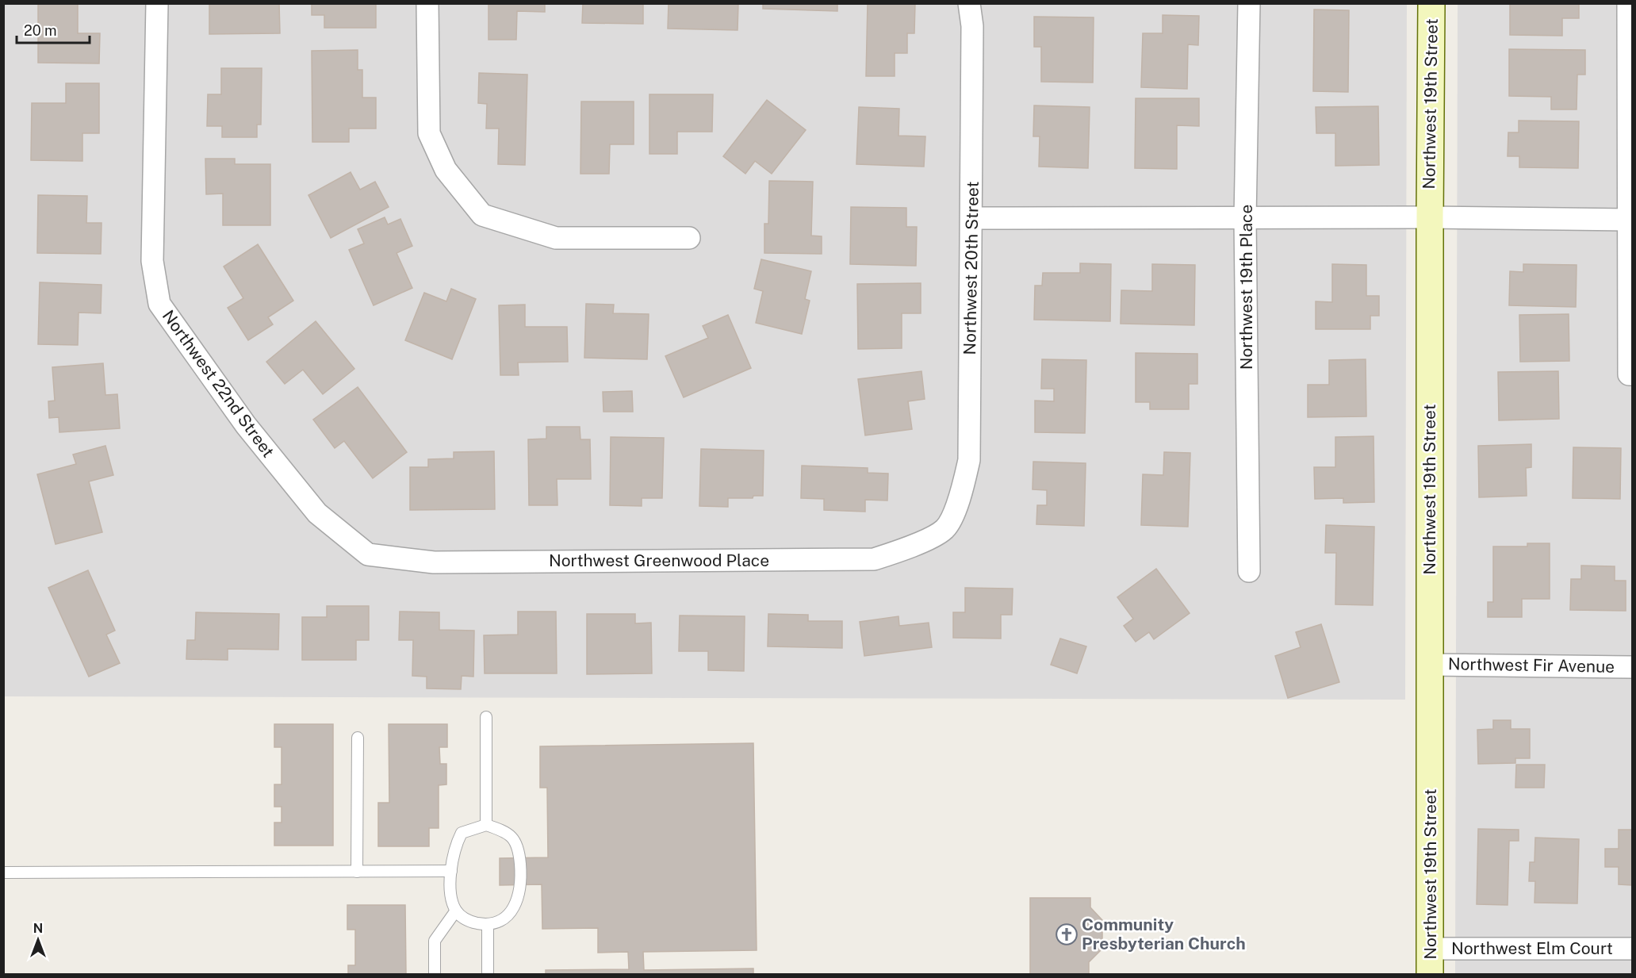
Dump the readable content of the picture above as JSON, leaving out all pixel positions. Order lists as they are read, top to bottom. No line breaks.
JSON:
{"streets":{"main road":["Northwest 19th Street"],"street":["Northwest 20th Street","Northwest 19th Place","Northwest 22nd Street","Northwest Greenwood Place","Northwest Fir Avenue","Northwest Elm Court"]},"crossings":[["Northwest 19th Street","Northwest Fir Avenue"],["Northwest 19th Street","Northwest Elm Court"],["Northwest 20th Street","Northwest Greenwood Place"],["Northwest 22nd Street","Northwest Greenwood Place"]],"places":{"church":["Community Presbyterian Church"]},"scale_bar":"20 m","north":"top"}
